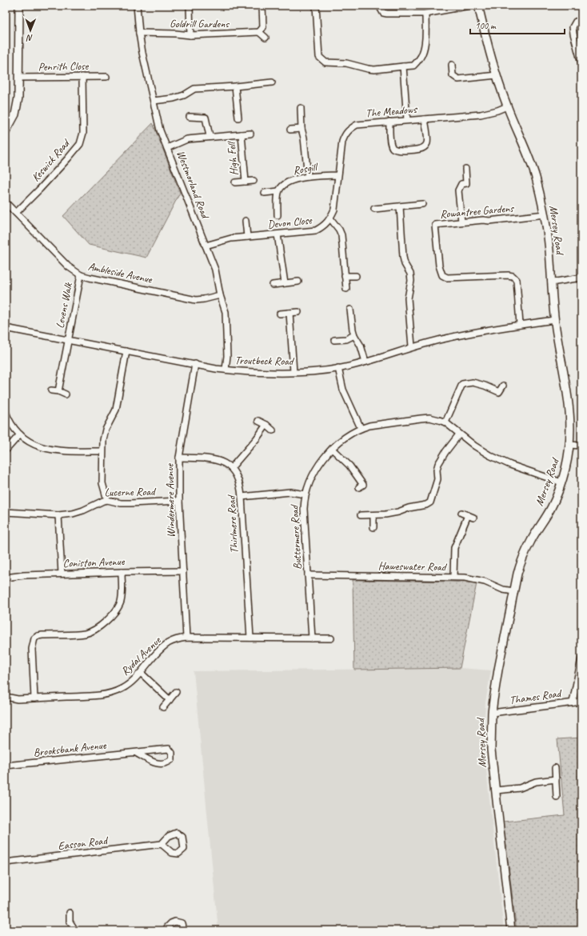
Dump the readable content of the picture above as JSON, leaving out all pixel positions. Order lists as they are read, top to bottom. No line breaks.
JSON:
{"streets":{"street":["Goldrill Gardens","Penrith Close","The Meadows","High Fell","Keswick Road","Rosgill","Westmorland Road","Rowantree Gardens","Devon Close","Mersey Road","Ambleside Avenue","Levens Walk","Troutbeck Road","Lucerne Road","Windermere Avenue","Thirlmere Road","Buttermere Road","Coniston Avenue","Haweswater Road","Rydal Avenue","Thames Road","Brooksbank Avenue","Easson Road"]},"crossings":[["Goldrill Gardens","Westmorland Road"],["Penrith Close","Keswick Road"],["The Meadows","Rosgill"],["The Meadows","Devon Close"],["The Meadows","Mersey Road"],["Keswick Road","Ambleside Avenue"],["Westmorland Road","Devon Close"],["Westmorland Road","Ambleside Avenue"],["Westmorland Road","Troutbeck Road"],["Rowantree Gardens","Mersey Road"],["Rowantree Gardens","Troutbeck Road"],["Mersey Road","Troutbeck Road"],["Mersey Road","Buttermere Road"],["Mersey Road","Haweswater Road"],["Mersey Road","Thames Road"],["Ambleside Avenue","Levens Walk"],["Levens Walk","Troutbeck Road"],["Troutbeck Road","Windermere Avenue"],["Lucerne Road","Windermere Avenue"],["Windermere Avenue","Thirlmere Road"],["Windermere Avenue","Coniston Avenue"],["Windermere Avenue","Rydal Avenue"],["Thirlmere Road","Rydal Avenue"],["Buttermere Road","Haweswater Road"],["Buttermere Road","Rydal Avenue"]],"scale_bar":"100 m","north":"bottom"}
